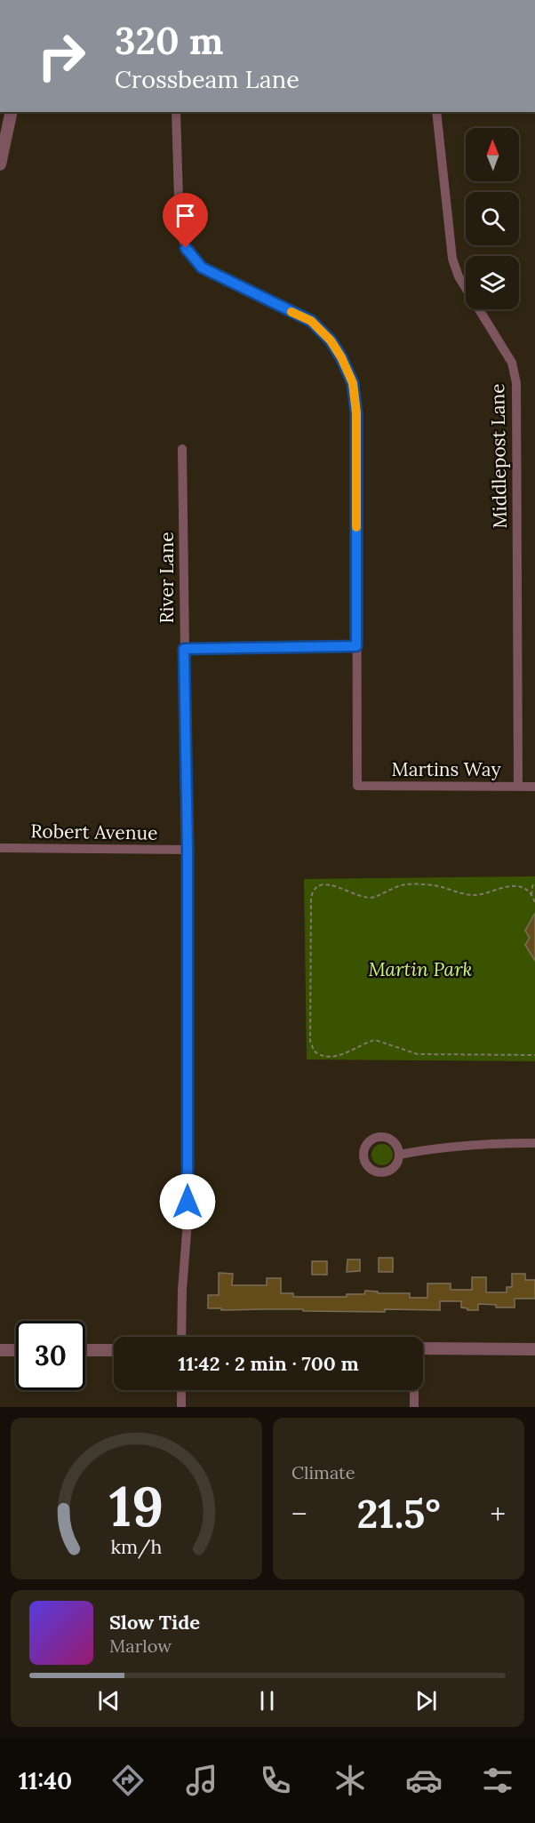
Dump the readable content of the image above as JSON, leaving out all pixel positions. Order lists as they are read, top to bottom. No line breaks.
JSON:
{"streets":{"street":["Middlepost Lane","River Lane","Martins Way","Robert Avenue"]},"crossings":[["Middlepost Lane","Martins Way"],["River Lane","Robert Avenue"]],"parks":["Martin Park"],"north":"top","page":{"turn":["320 m","Crossbeam Lane"],"limit":"30","trip":"11:42 · 2 min · 700 m","tile":"Climate","heat":["−","21.5°","+"],"song":["Slow Tide","Marlow"],"tabs":"11:40","gauge":["19","km/h"]}}
